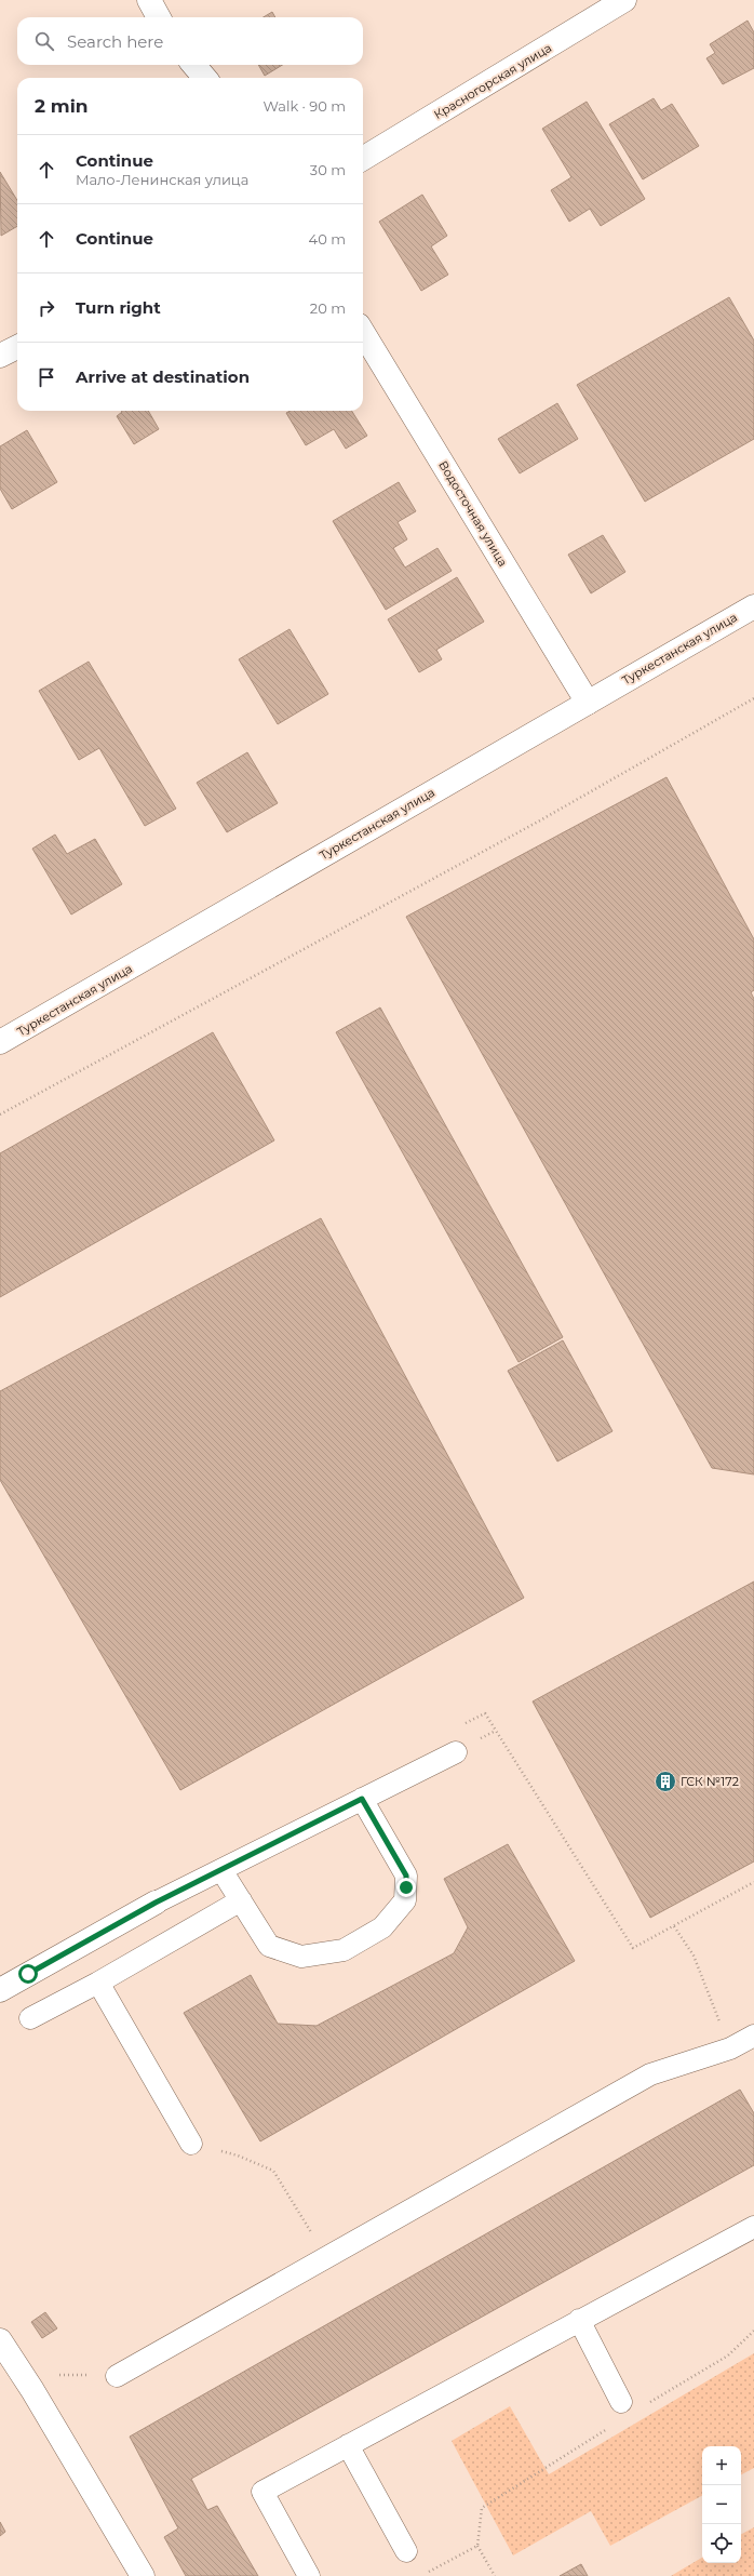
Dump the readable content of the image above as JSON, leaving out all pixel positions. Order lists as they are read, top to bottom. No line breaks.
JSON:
{"streets":{"street":["Красногорская улица","Водосточная улица","Туркестанская улица"]},"crossings":[["Водосточная улица","Туркестанская улица"]],"places":{"building":["ГСК №172"]},"page":{"search":"Search here","heading":["2 min","Walk · 90 m"],"list":[["Continue","Мало-Ленинская улица","30 m"],["Continue","40 m"],["Turn right","20 m"],"Arrive at destination"],"map_buttons":["+","−"]}}
